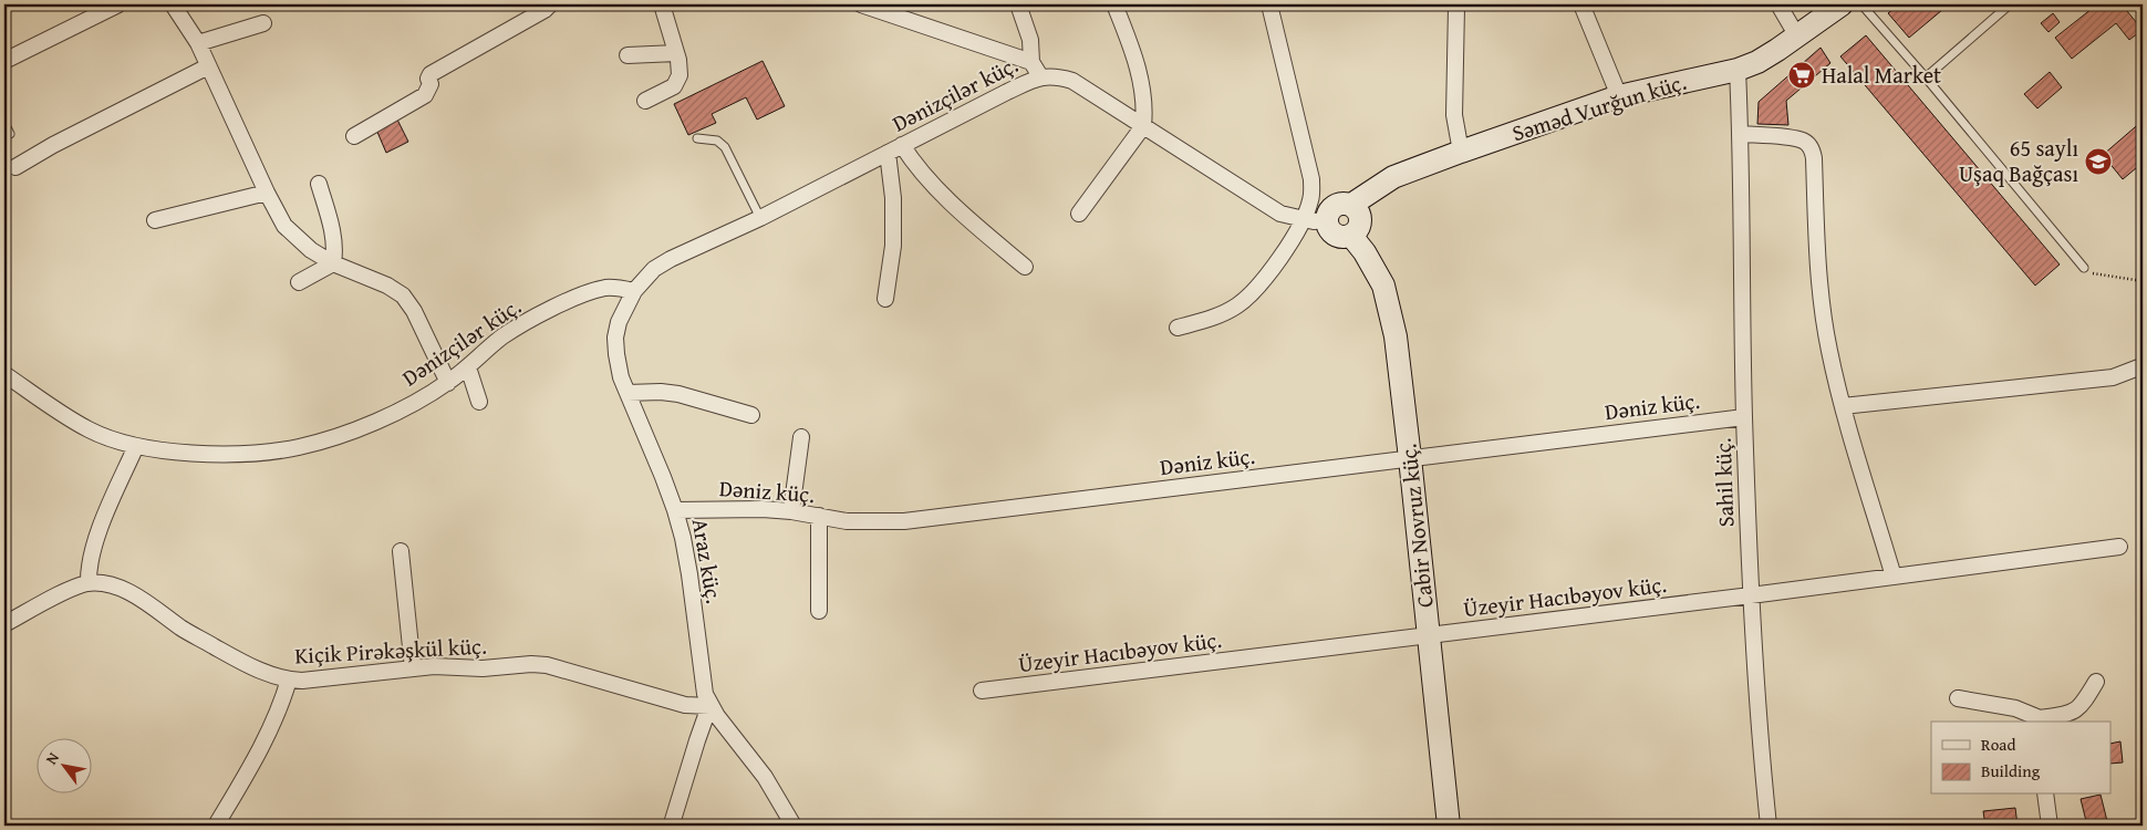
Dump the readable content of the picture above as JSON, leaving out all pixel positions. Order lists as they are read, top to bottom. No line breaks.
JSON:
{"streets":{"main road":["Səməd Vurğun küç.","Cabir Novruz küç."],"street":["Dәnizçilәr küç.","Dənizçilər küç.","Dәniz küç.","Sahil küç.","Araz küç.","Üzeyir Hacıbəyov küç.","Kiçik Pirəkəşkül küç."]},"crossings":[["Dәnizçilәr küç.","Səməd Vurğun küç."],["Dәnizçilәr küç.","Dənizçilər küç."],["Dәnizçilәr küç.","Cabir Novruz küç."],["Dәnizçilәr küç.","Araz küç."],["Səməd Vurğun küç.","Sahil küç."],["Səməd Vurğun küç.","Cabir Novruz küç."],["Dənizçilər küç.","Araz küç."],["Dәniz küç.","Sahil küç."],["Dәniz küç.","Cabir Novruz küç."],["Dәniz küç.","Araz küç."],["Sahil küç.","Üzeyir Hacıbəyov küç."],["Cabir Novruz küç.","Üzeyir Hacıbəyov küç."],["Araz küç.","Kiçik Pirəkəşkül küç."]],"places":{"supermarket":["Halal Market"],"school or university":["65 saylı Uşaq Bağçası"]},"legend":["Road","Building"],"north":"top left"}
